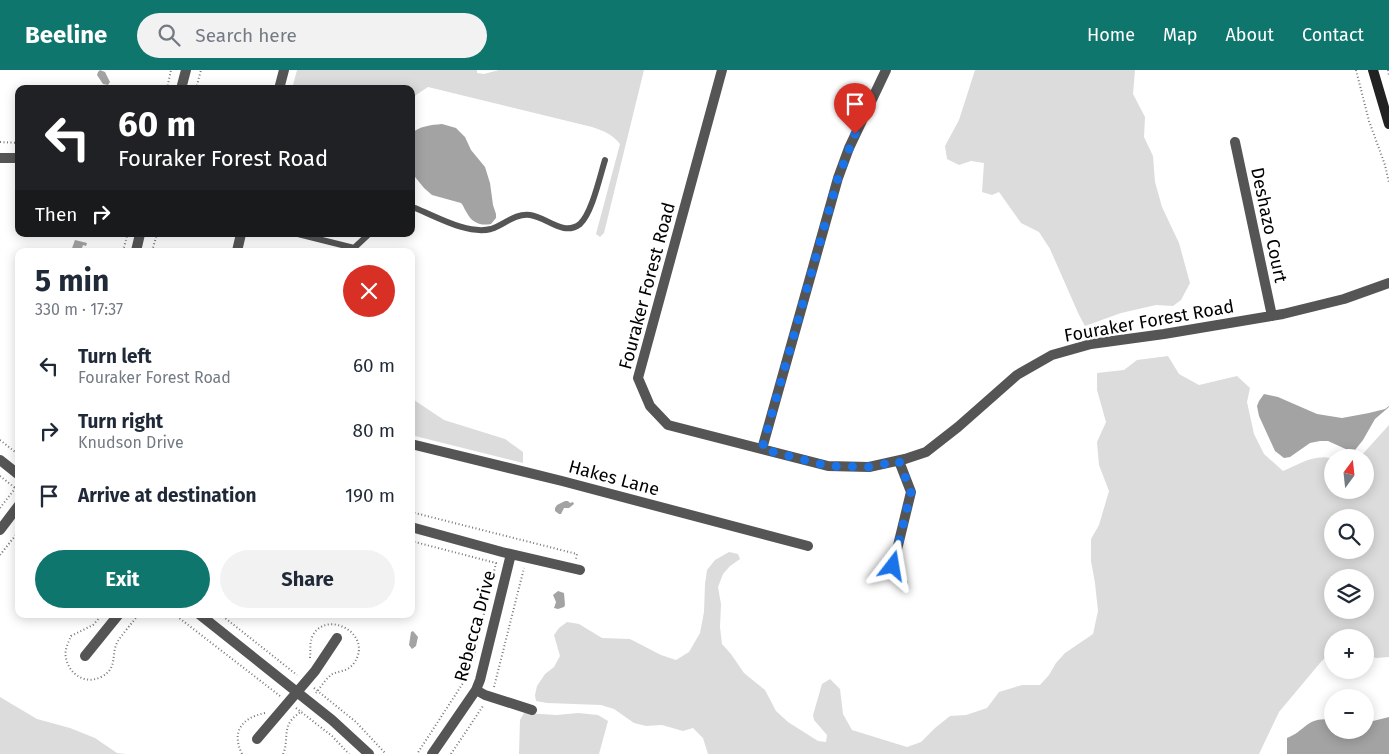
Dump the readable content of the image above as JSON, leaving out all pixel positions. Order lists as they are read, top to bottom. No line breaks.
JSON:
{"streets":{"street":["Deshazo Court","Fouraker Forest Road","Hakes Lane","Rebecca Drive"]},"crossings":[["Deshazo Court","Fouraker Forest Road"]],"north":"top","page":{"header":"Beeline","search":"Search here","nav":["Home","Map","About","Contact"],"turn":["60 m","Fouraker Forest Road"],"then":"Then","heading":["5 min","330 m · 17:37"],"list":[{"name":"Turn left","note":"Fouraker Forest Road","value":"60 m"},{"name":"Turn right","note":"Knudson Drive","value":"80 m"},{"name":"Arrive at destination","value":"190 m"}],"map_buttons":["+","−"],"buttons":["Exit","Share"]}}
